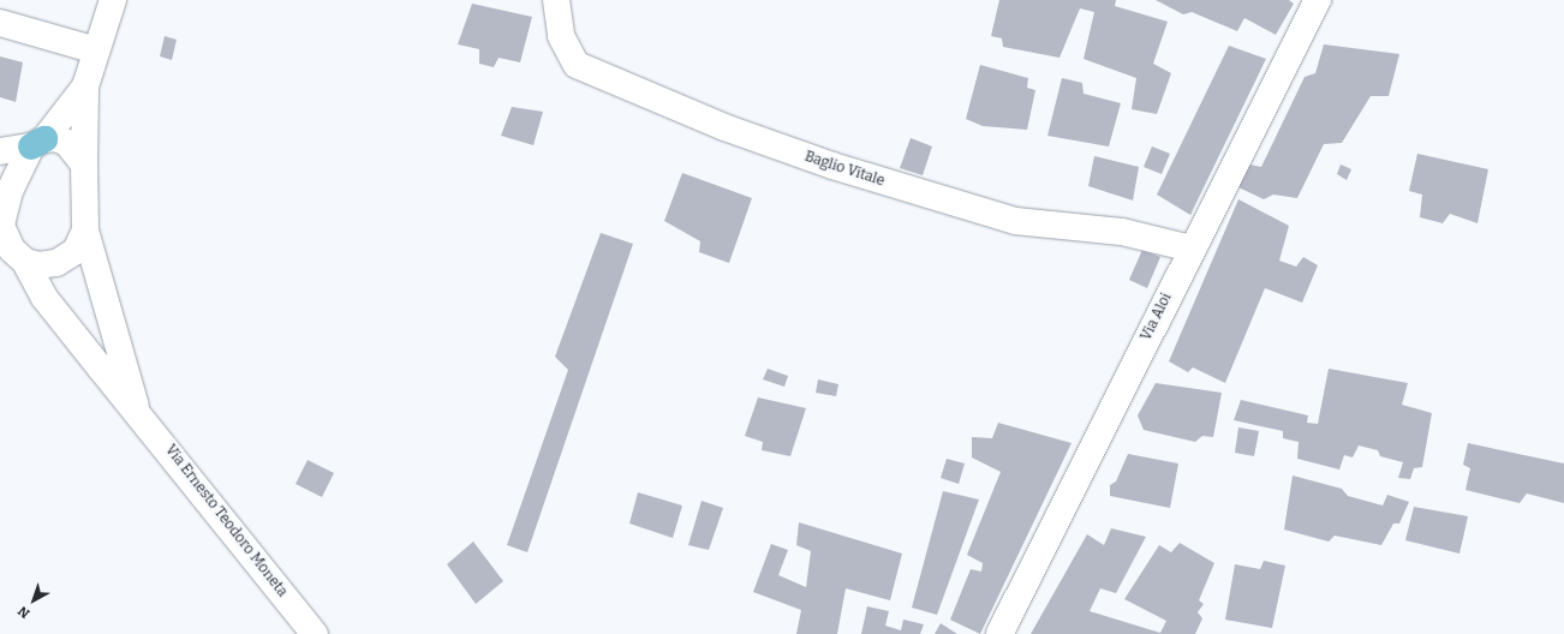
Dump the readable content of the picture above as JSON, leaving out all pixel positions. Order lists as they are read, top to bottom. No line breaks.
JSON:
{"streets":{"street":["Baglio Vitale","Via Aloi","Via Ernesto Teodoro Moneta"]},"crossings":[["Baglio Vitale","Via Aloi"]],"north":"bottom left"}
